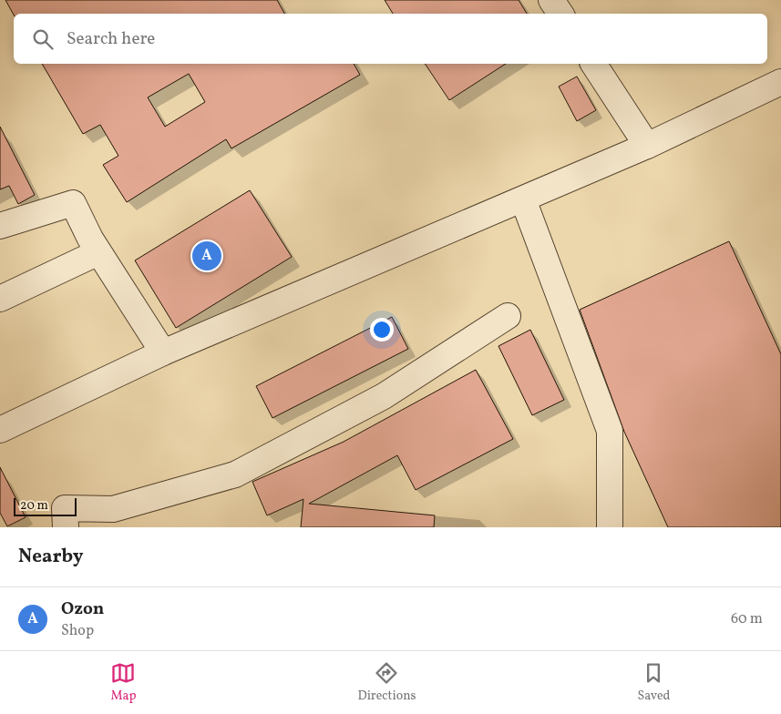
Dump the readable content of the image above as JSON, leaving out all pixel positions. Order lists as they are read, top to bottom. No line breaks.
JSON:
{"scale_bar":"20 m","page":{"search":"Search here","pins":"A","scale":"20 m","heading":"Nearby","list":[{"mark":"A","name":"Ozon","note":"Shop","value":"60 m"}],"nav":["Map","Directions","Saved"]}}
